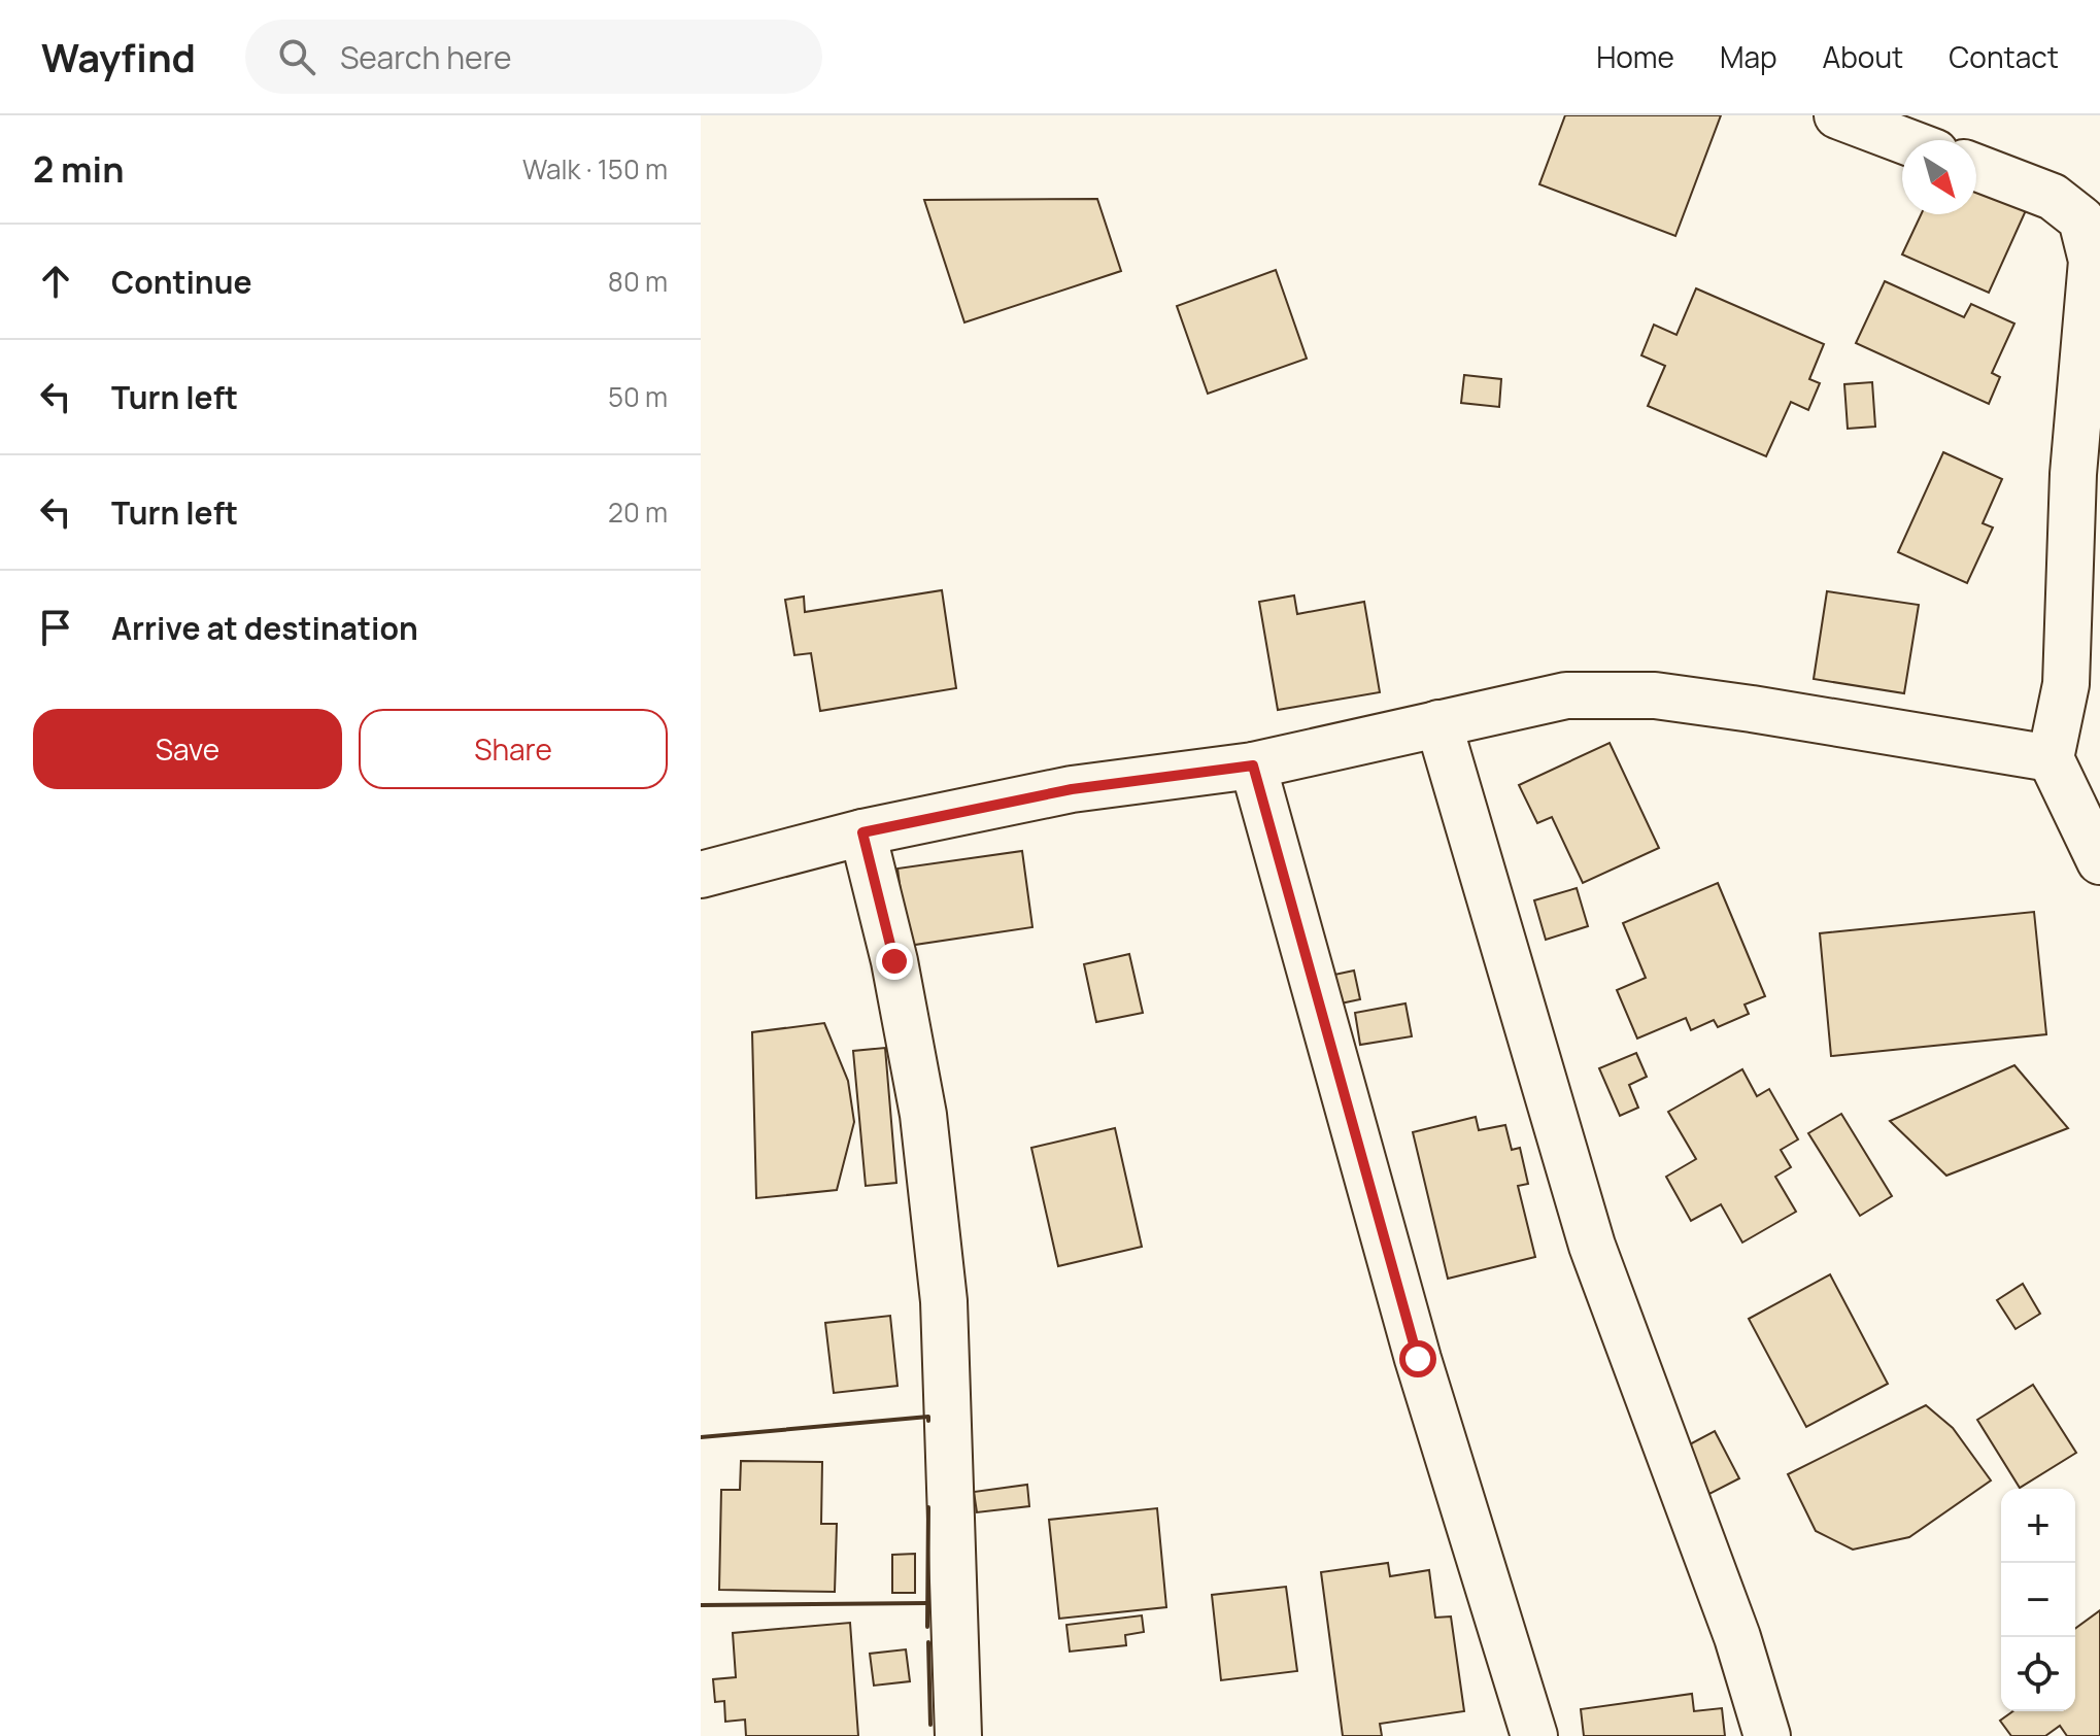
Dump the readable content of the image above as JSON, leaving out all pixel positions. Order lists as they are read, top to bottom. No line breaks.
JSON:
{"north":"bottom right","page":{"header":"Wayfind","search":"Search here","nav":["Home","Map","About","Contact"],"heading":["2 min","Walk · 150 m"],"list":[["Continue","80 m"],["Turn left","50 m"],["Turn left","20 m"],"Arrive at destination"],"buttons":["Save","Share"],"map_buttons":["+","−"]}}
